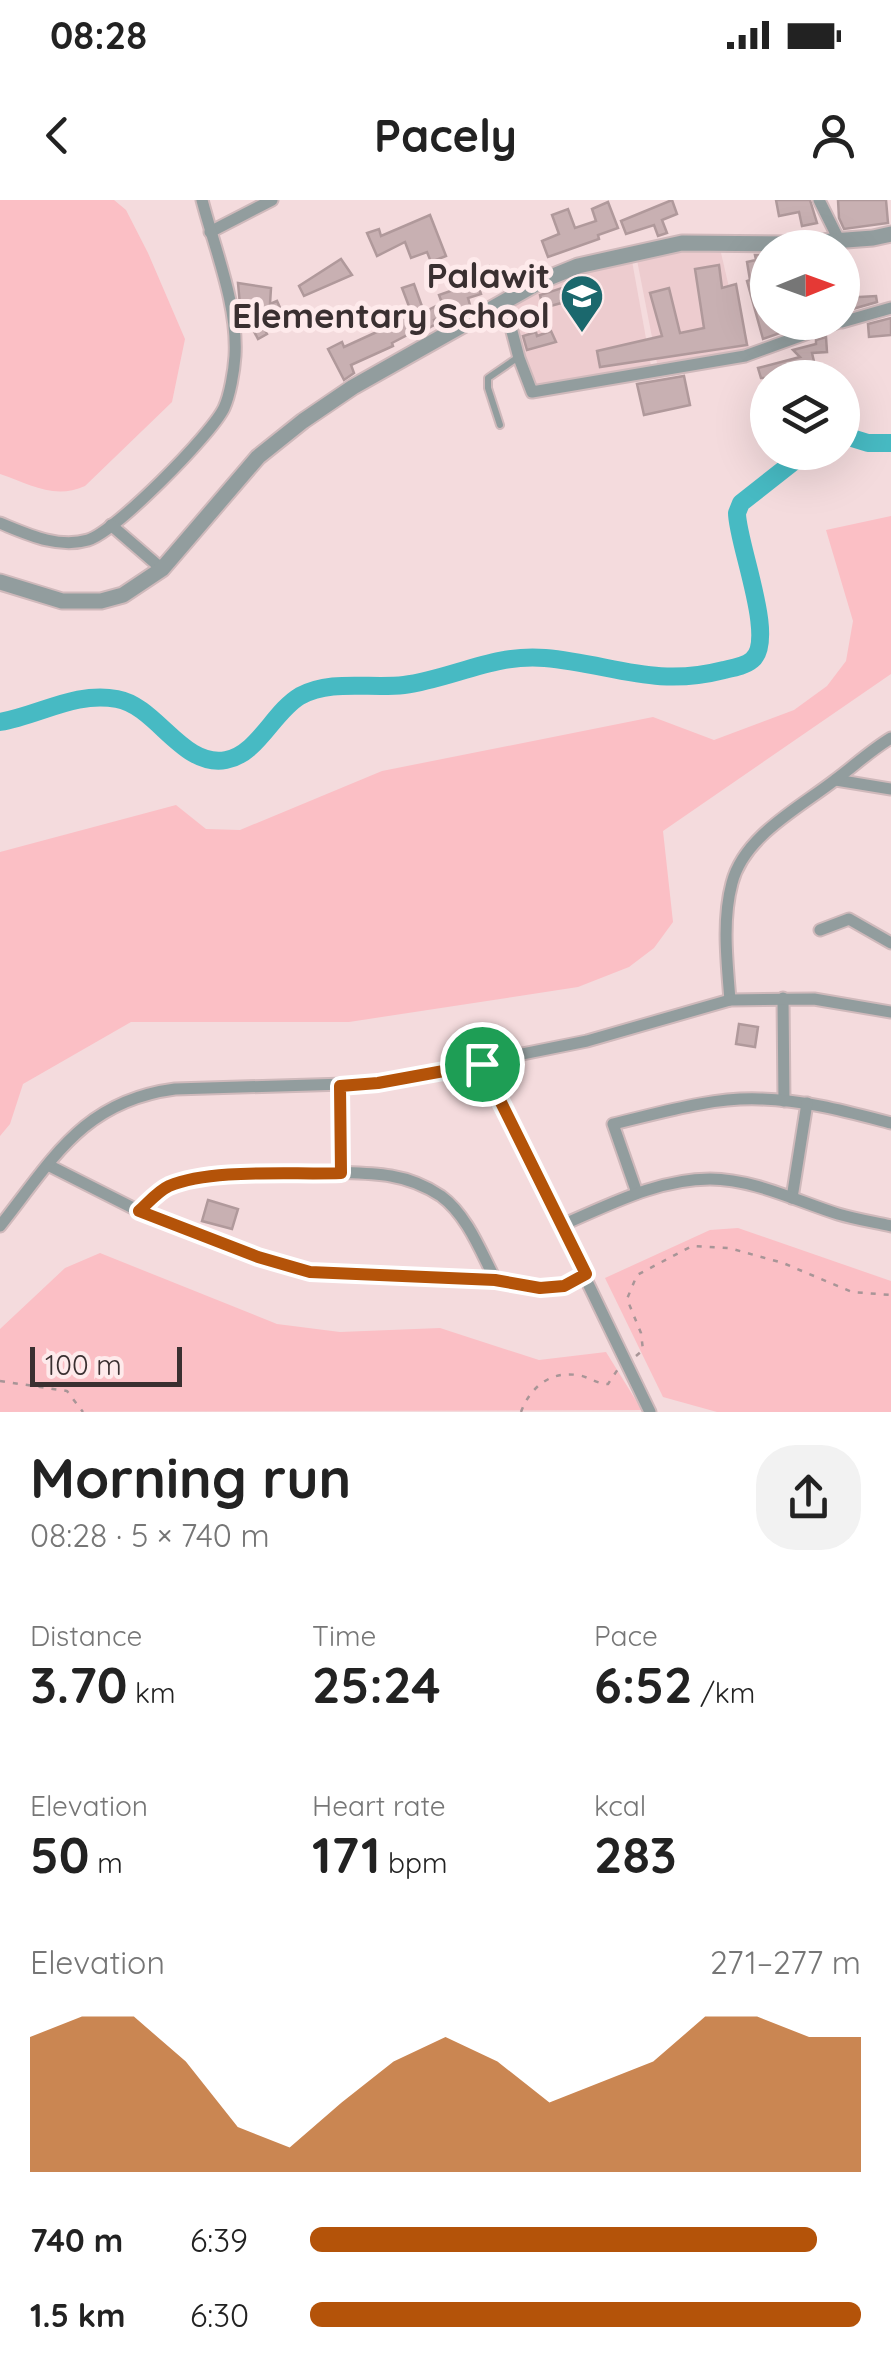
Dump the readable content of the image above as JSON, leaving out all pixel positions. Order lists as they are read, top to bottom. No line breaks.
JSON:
{"places":{"school or university":["Palawit Elementary School"]},"scale_bar":"100 m","north":"right","page":{"status":"08:28","header":"Pacely","scale":"100 m","heading":["Morning run","08:28 · 5 × 740 m"],"stats":[["Distance","3.70 km"],["Time","25:24"],["Pace","6:52 /km"],["Elevation","50 m"],["Heart rate","171 bpm"],["kcal","283"]],"chart":["Elevation","271–277 m"],"list":[{"name":"740 m","note":"6:39"},{"name":"1.5 km","note":"6:30"}]}}
